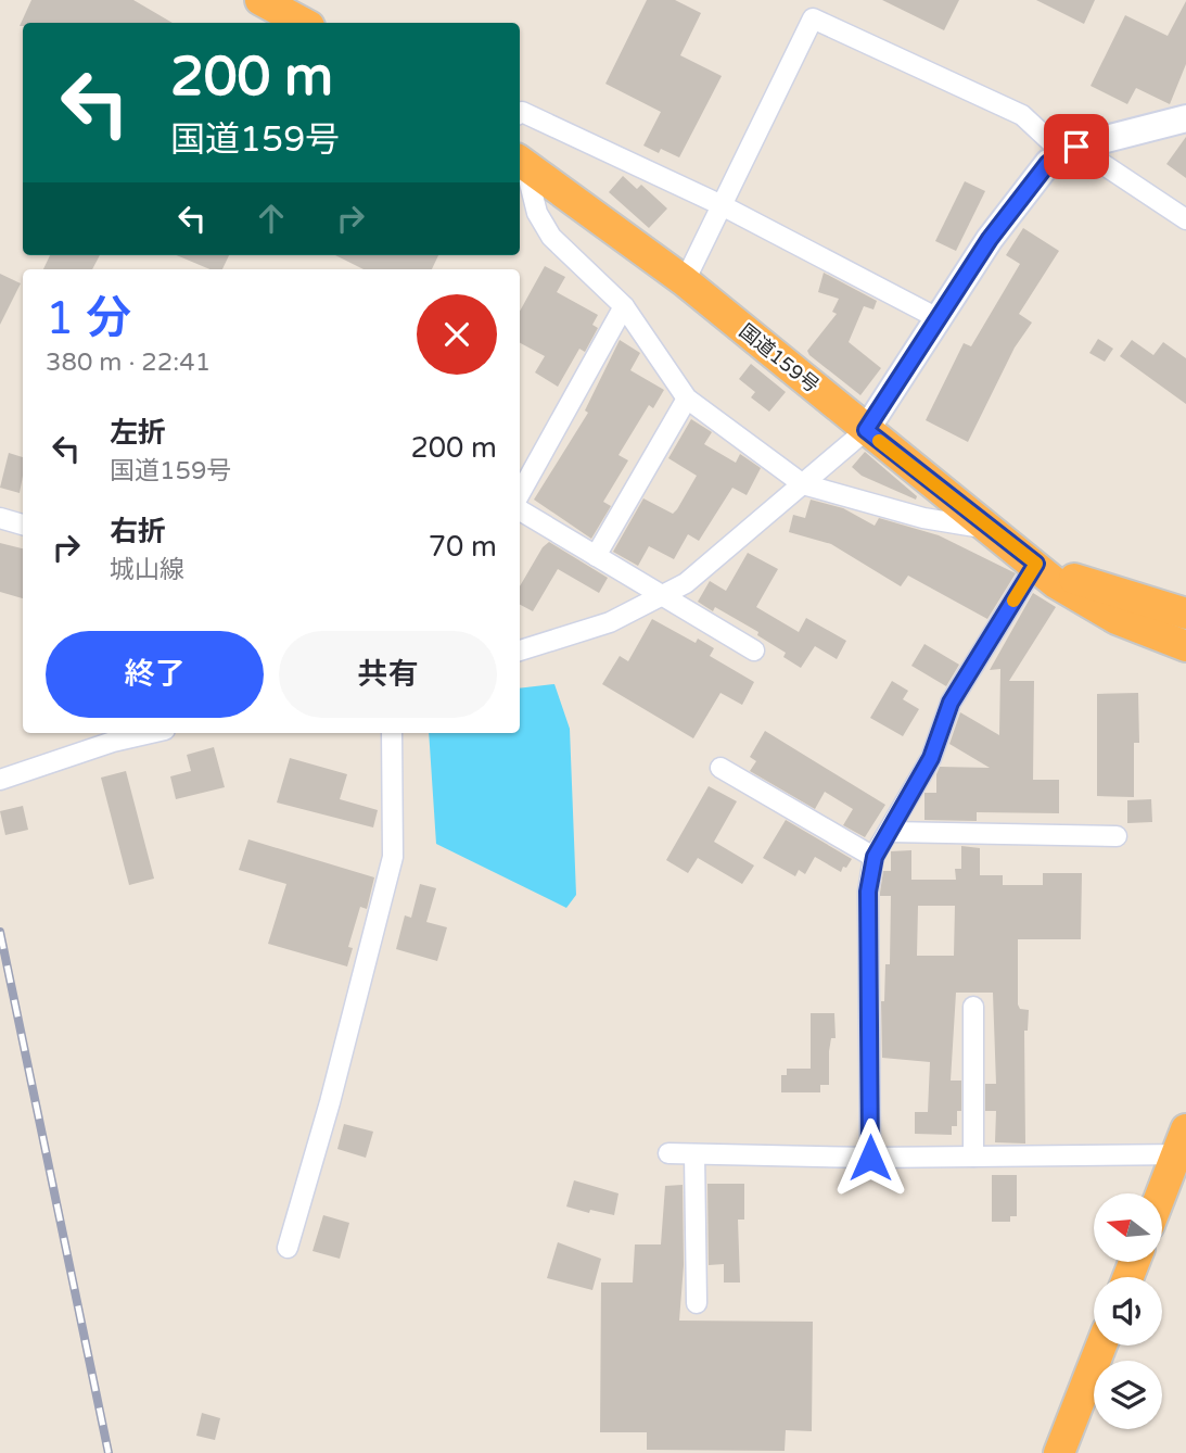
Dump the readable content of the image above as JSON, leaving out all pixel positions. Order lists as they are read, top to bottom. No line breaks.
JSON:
{"streets":{"highway":["国道159号"]},"north":"left","page":{"turn":["200 m","国道159号"],"heading":["1 分","380 m · 22:41"],"list":[{"name":"左折","note":"国道159号","value":"200 m"},{"name":"右折","note":"城山線","value":"70 m"}],"buttons":["終了","共有"]}}
